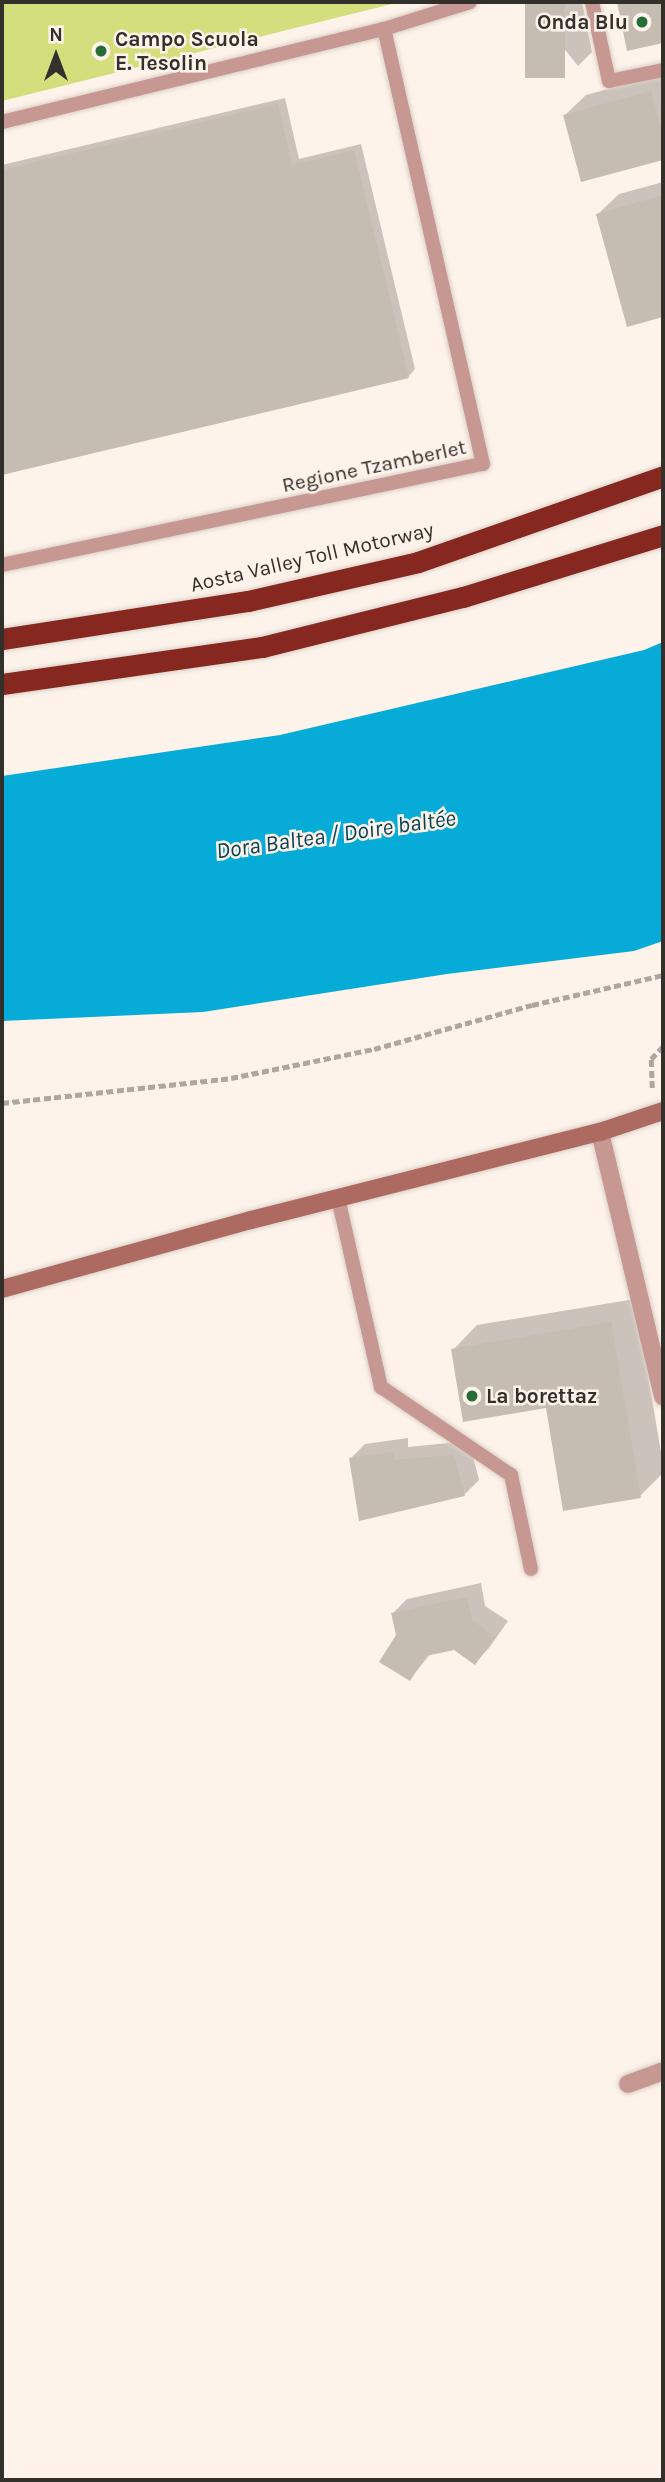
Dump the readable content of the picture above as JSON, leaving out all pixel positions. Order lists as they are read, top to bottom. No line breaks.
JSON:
{"streets":{"highway":["Aosta Valley Toll Motorway"],"lane":["Regione Tzamberlet"]},"water":["Dora Baltea / Doire baltée"],"places":["Onda Blu","Campo Scuola E. Tesolin","La borettaz"],"north":"top"}
